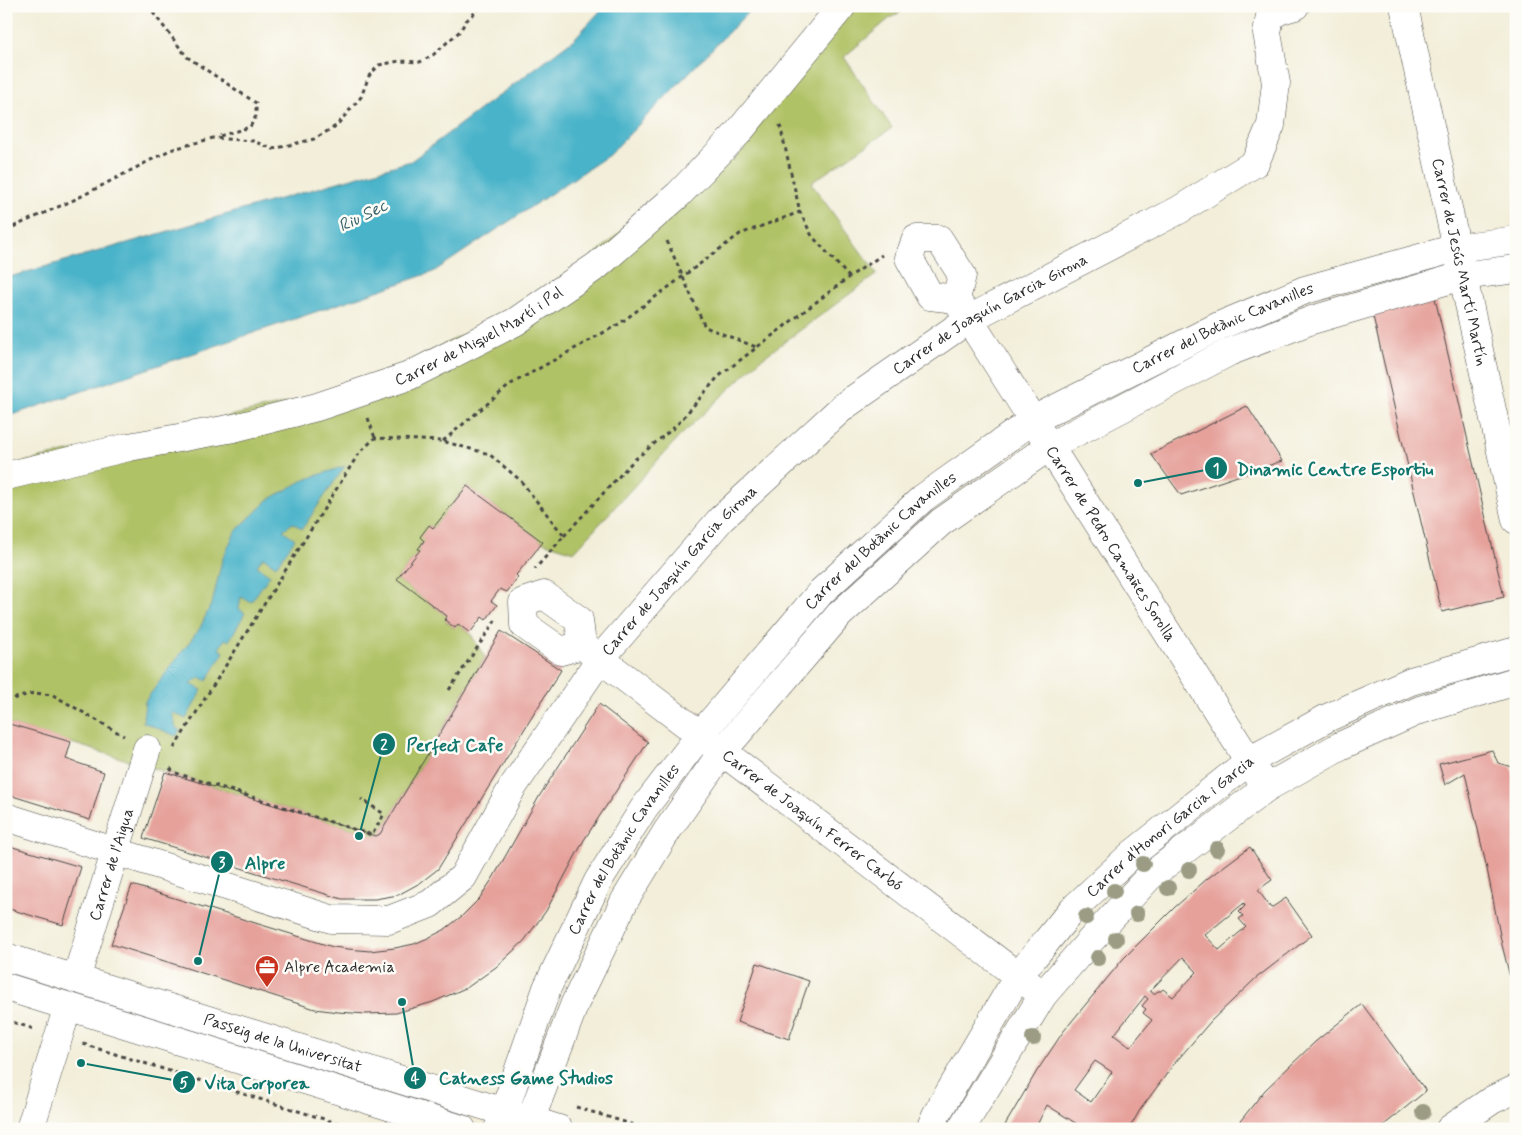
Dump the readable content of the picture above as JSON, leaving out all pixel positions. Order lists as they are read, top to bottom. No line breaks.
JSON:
{"streets":{"street":["Carrer de Jesús Martí Martín","Carrer de Joaquín Garcia Girona","Carrer del Botànic Cavanilles","Carrer de Miquel Martí i Pol","Carrer de Pedro Camañes Sorolla","Carrer de Joaquín Ferrer Carbó","Carrer d'Honori Garcia i Garcia","Carrer de l'Aigua","Passeig de la Universitat"]},"crossings":[["Carrer de Jesús Martí Martín","Carrer del Botànic Cavanilles"],["Carrer de Joaquín Garcia Girona","Carrer de Pedro Camañes Sorolla"],["Carrer de Joaquín Garcia Girona","Carrer de Joaquín Ferrer Carbó"],["Carrer de Joaquín Garcia Girona","Carrer de l'Aigua"],["Carrer del Botànic Cavanilles","Carrer de Pedro Camañes Sorolla"],["Carrer del Botànic Cavanilles","Carrer de Joaquín Ferrer Carbó"],["Carrer del Botànic Cavanilles","Passeig de la Universitat"],["Carrer de Pedro Camañes Sorolla","Carrer d'Honori Garcia i Garcia"],["Carrer de Joaquín Ferrer Carbó","Carrer d'Honori Garcia i Garcia"],["Carrer de l'Aigua","Passeig de la Universitat"]],"water":["Riu Sec"],"places":{"other":["Dinamic Centre Esportiu","Perfect Cafe","Alpre","Catness Game Studios","Vita Corporea"],"office":["Alpre Academia"]}}
